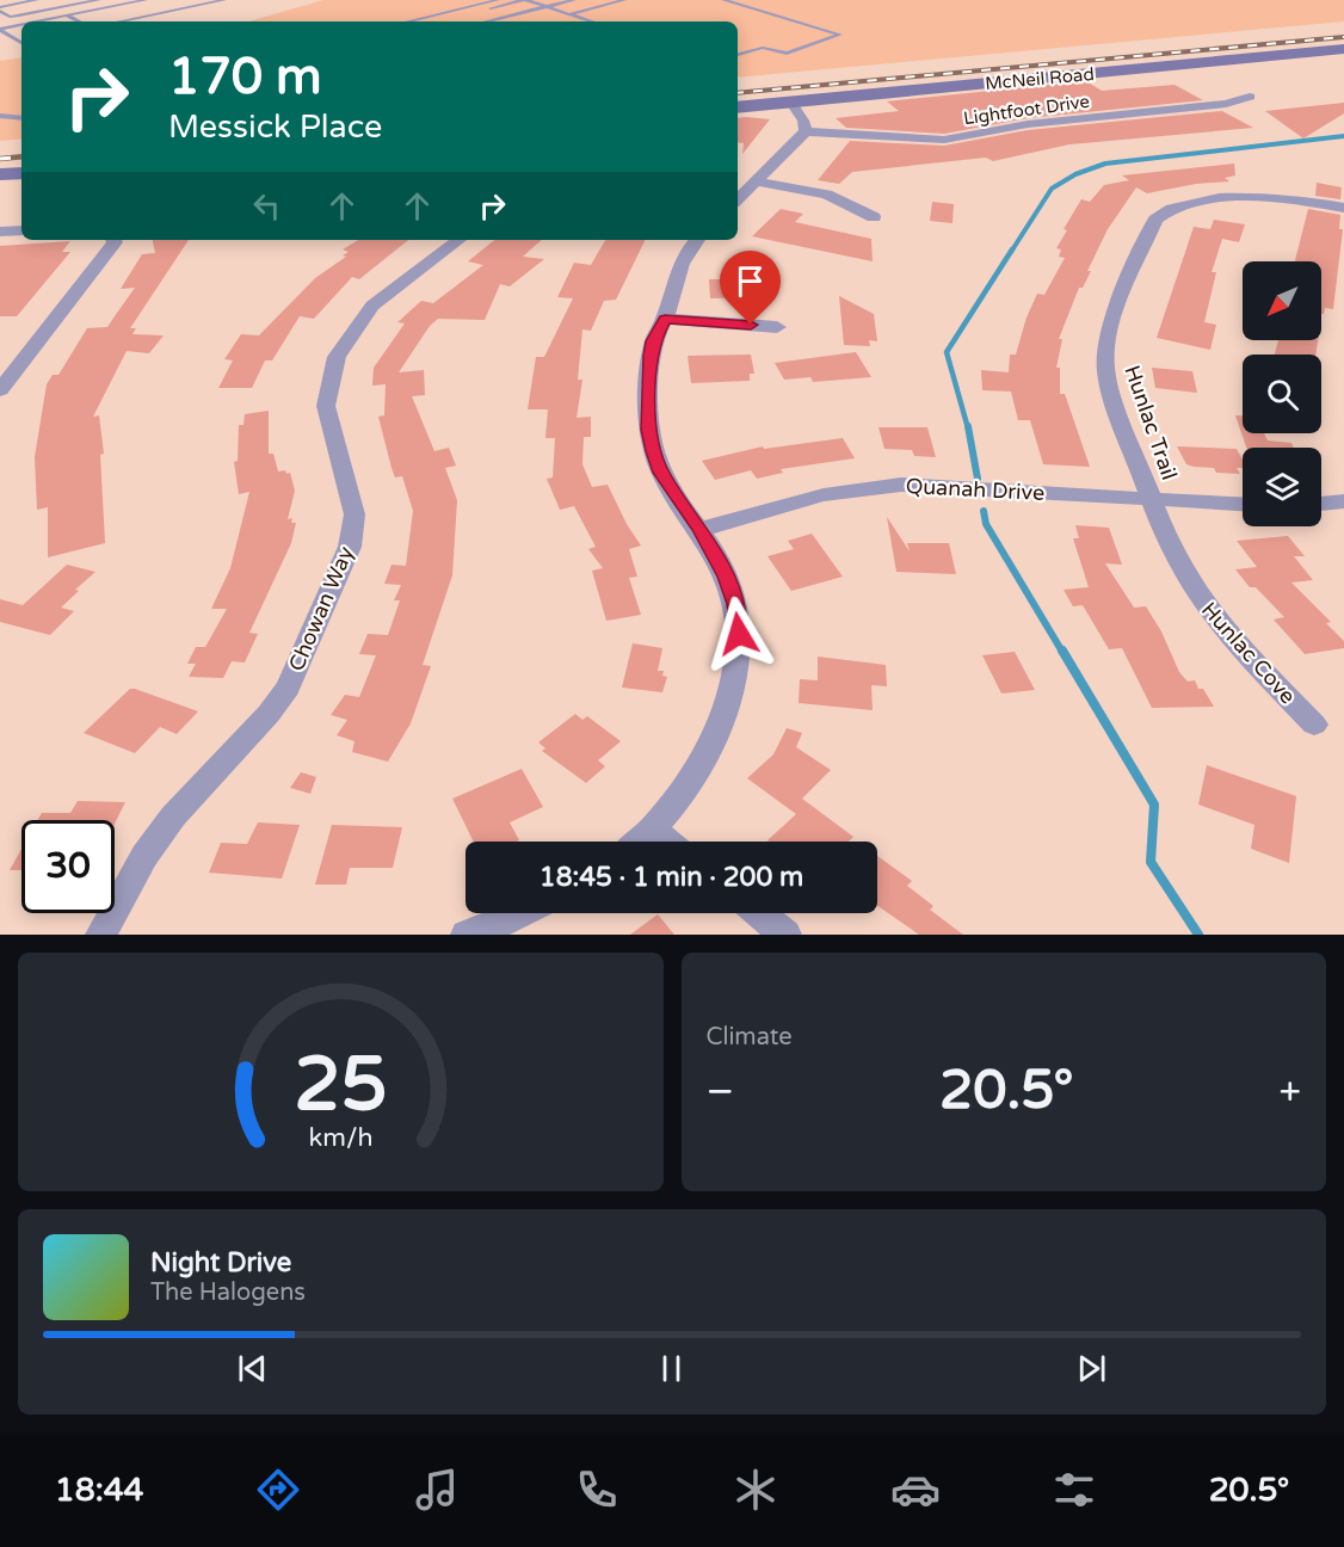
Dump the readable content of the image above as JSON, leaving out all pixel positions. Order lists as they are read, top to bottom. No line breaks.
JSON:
{"streets":{"main road":["McNeil Road"],"street":["Lightfoot Drive","Hunlac Trail","Quanah Drive","Chowan Way","Hunlac Cove"]},"crossings":[["Hunlac Trail","Quanah Drive"],["Hunlac Trail","Hunlac Cove"],["Quanah Drive","Hunlac Cove"]],"north":"bottom left","page":{"turn":["170 m","Messick Place"],"limit":"30","trip":"18:45 · 1 min · 200 m","tile":"Climate","heat":["−","20.5°","+"],"song":["Night Drive","The Halogens"],"tabs":["18:44","20.5°"],"gauge":["25","km/h"]}}
